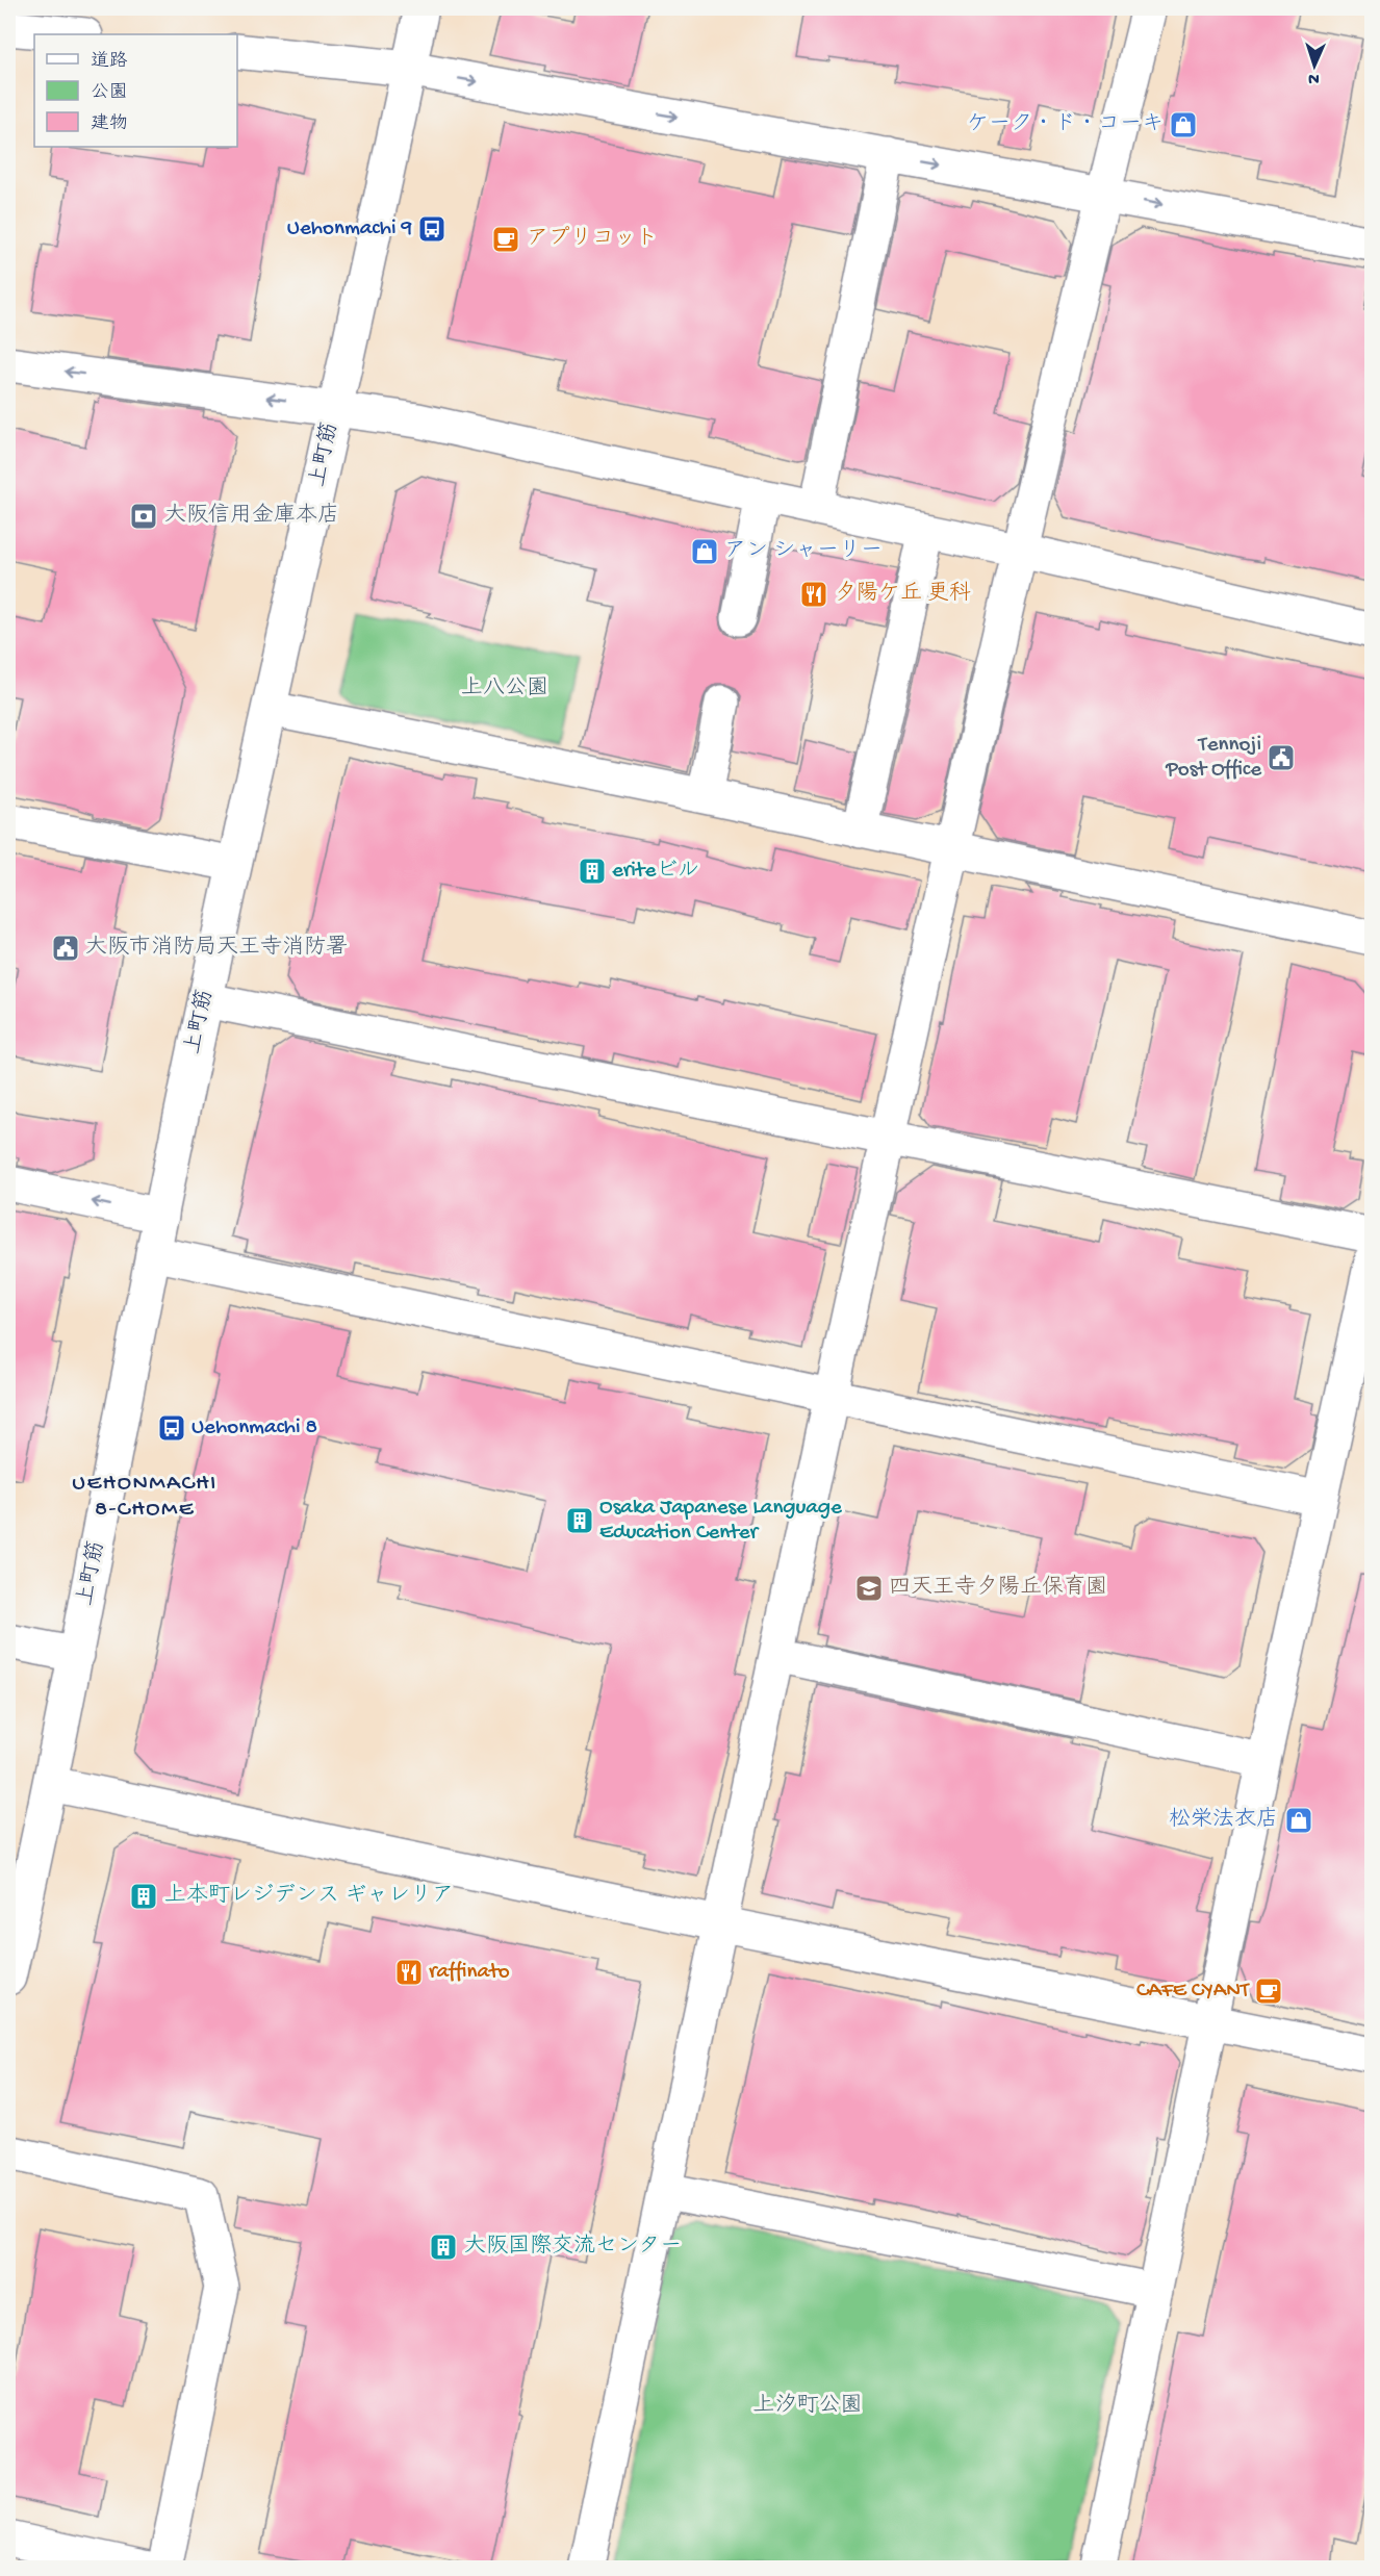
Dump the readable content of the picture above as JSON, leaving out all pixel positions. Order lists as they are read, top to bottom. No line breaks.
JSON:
{"streets":{"street":["上町筋"]},"districts":["UEHONMACHI 8-CHOME"],"parks":["上八公園","上汐町公園"],"places":{"shop":["ケーク・ド・コーキ","アン シャーリー","松栄法衣店"],"bus stop":["Uehonmachi 9","Uehonmachi 8"],"cafe":["アプリコット","CAFE CYANT"],"bank":["大阪信用金庫本店"],"restaurant":["夕陽ケ丘 更科","raffinato"],"public building":["Tennoji Post Office","大阪市消防局天王寺消防署"],"building":["eriteビル","Osaka Japanese Language Education Center","上本町レジデンス ギャレリア","大阪国際交流センター"],"school or university":["四天王寺夕陽丘保育園"]},"legend":["道路","公園","建物"],"north":"bottom"}
